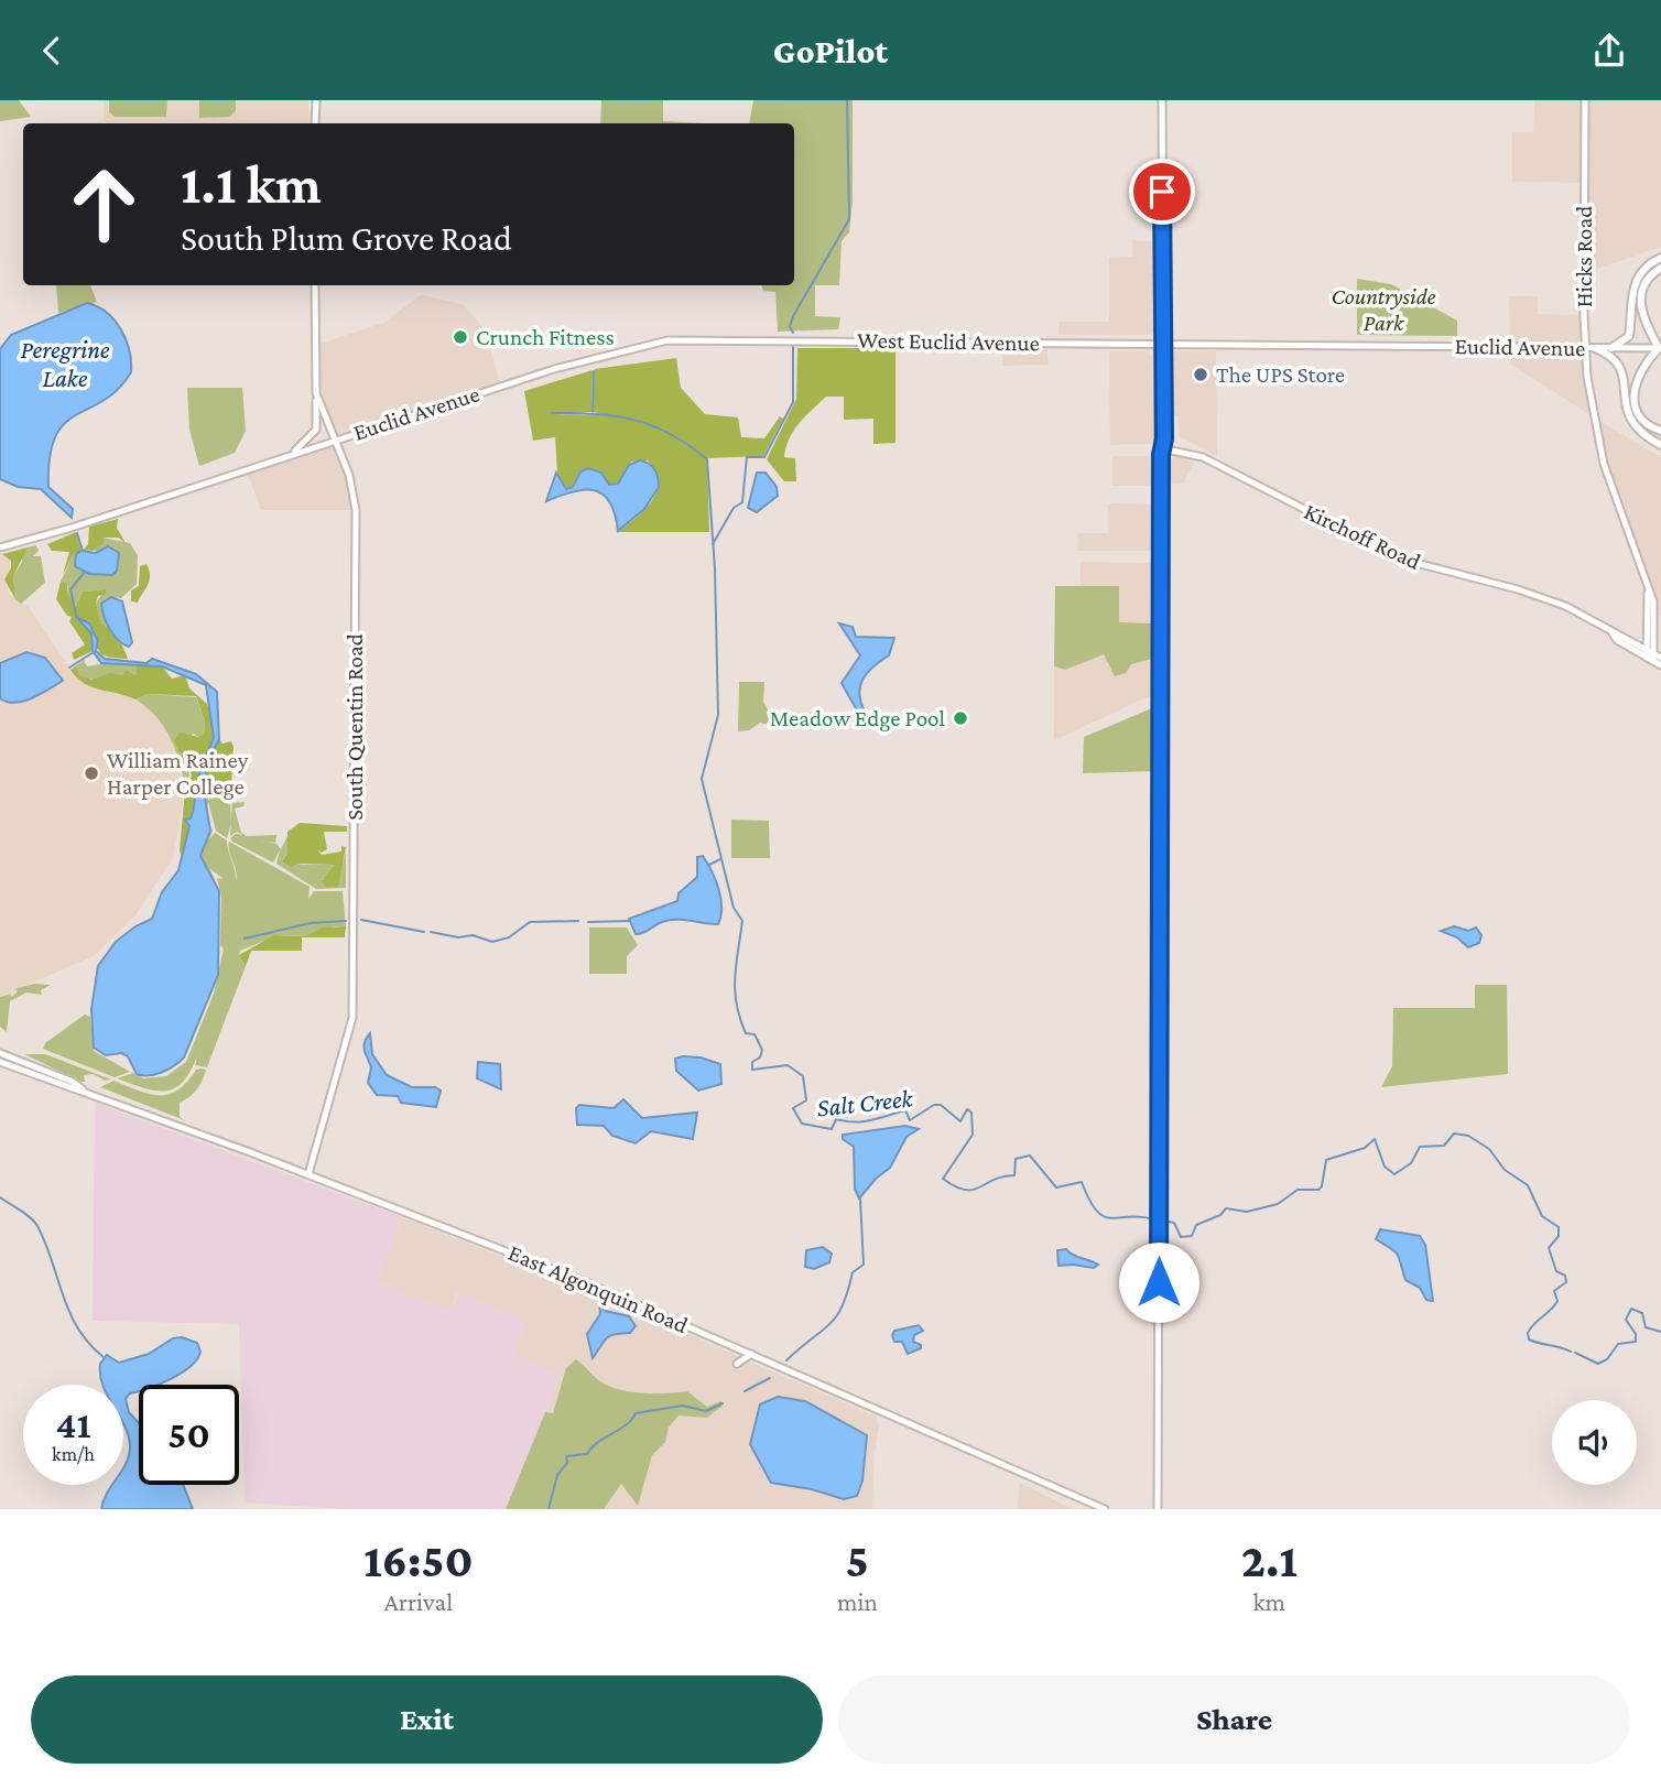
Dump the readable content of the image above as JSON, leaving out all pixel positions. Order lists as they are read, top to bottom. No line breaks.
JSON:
{"streets":{"main road":["Hicks Road","West Euclid Avenue","Euclid Avenue","Kirchoff Road","South Quentin Road","East Algonquin Road"]},"crossings":[["Hicks Road","Euclid Avenue"],["West Euclid Avenue","Euclid Avenue"],["Euclid Avenue","South Quentin Road"],["South Quentin Road","East Algonquin Road"]],"water":["Peregrine Lake","Salt Creek"],"parks":["Countryside Park"],"places":["Crunch Fitness","The UPS Store","Meadow Edge Pool","William Rainey Harper College"],"page":{"header":"GoPilot","turn":["1.1 km","South Plum Grove Road"],"speed":"41 km/h","limit":"50","eta":["16:50","Arrival","5","min","2.1","km"],"buttons":["Exit","Share"]}}
